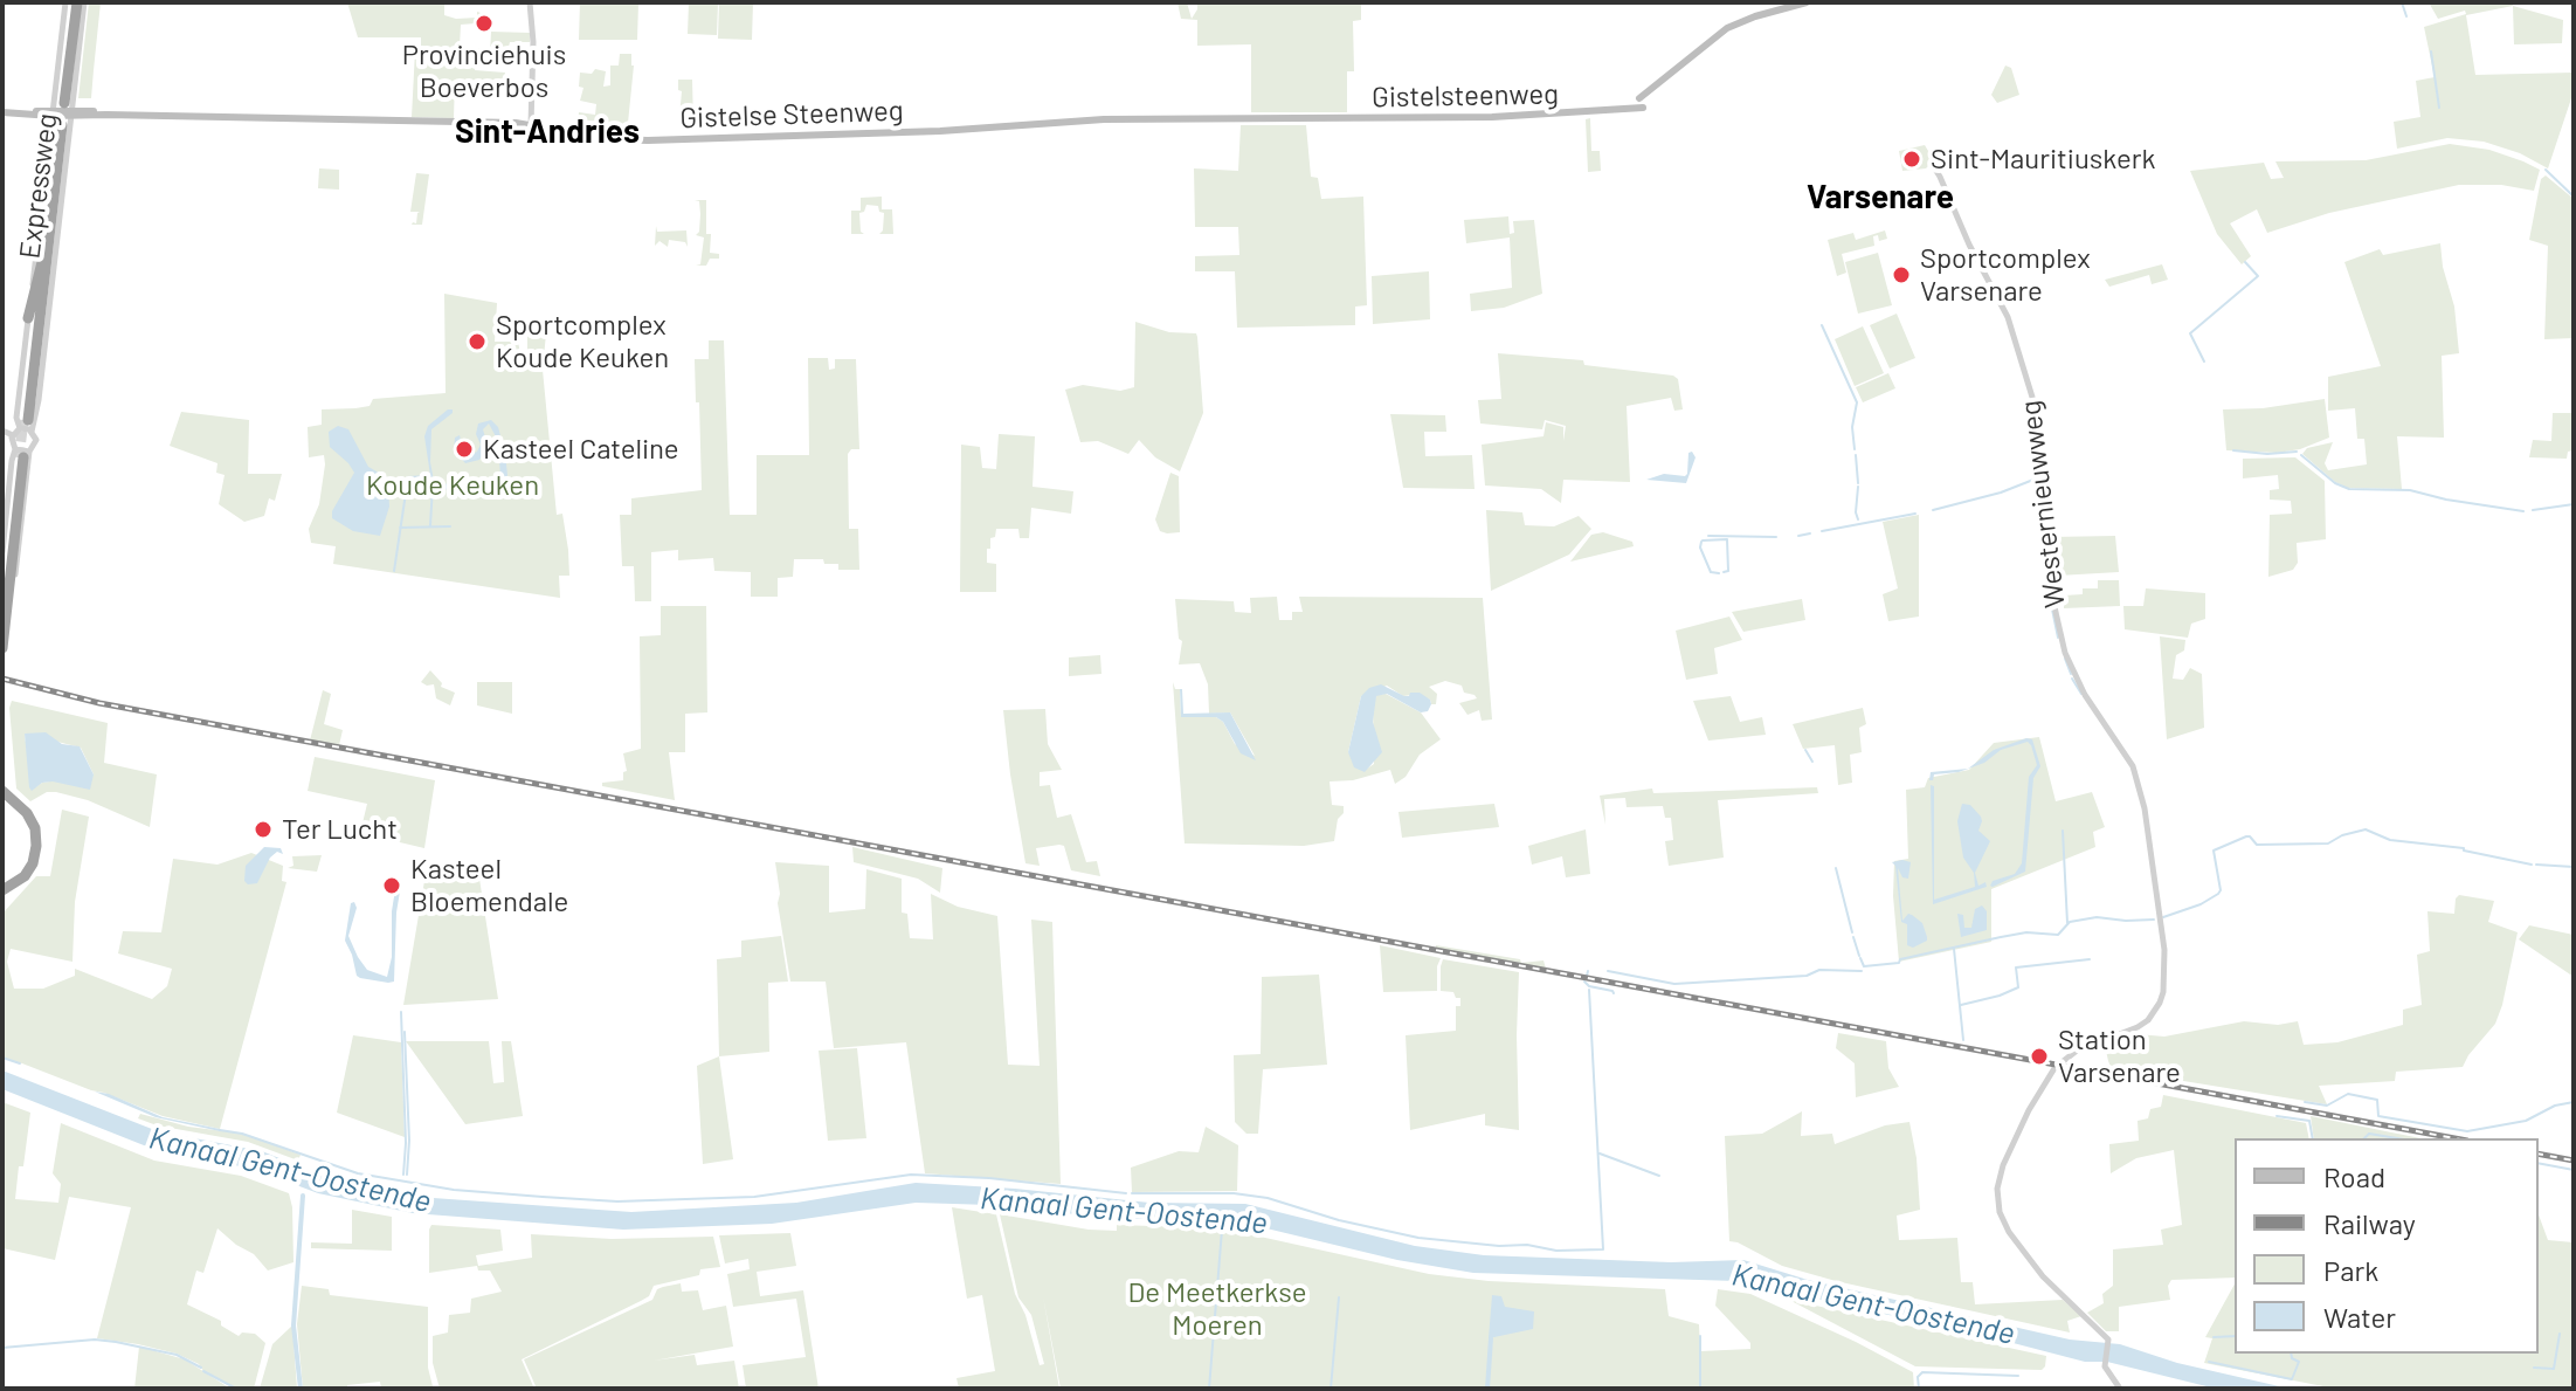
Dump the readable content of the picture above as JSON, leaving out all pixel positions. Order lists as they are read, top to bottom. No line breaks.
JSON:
{"streets":{"highway":["Expressweg"],"main road":["Gistelsteenweg","Gistelse Steenweg"],"street":["Westernieuwweg"]},"crossings":[["Gistelsteenweg","Gistelse Steenweg"],["Gistelse Steenweg","Expressweg"]],"districts":["Sint-Andries","Varsenare"],"water":["Kanaal Gent-Oostende"],"parks":["Koude Keuken","De Meetkerkse Moeren"],"places":["Provinciehuis Boeverbos","Sint-Mauritiuskerk","Sportcomplex Varsenare","Sportcomplex Koude Keuken","Kasteel Cateline","Ter Lucht","Kasteel Bloemendale","Station Varsenare"],"legend":["Road","Railway","Park","Water"]}
